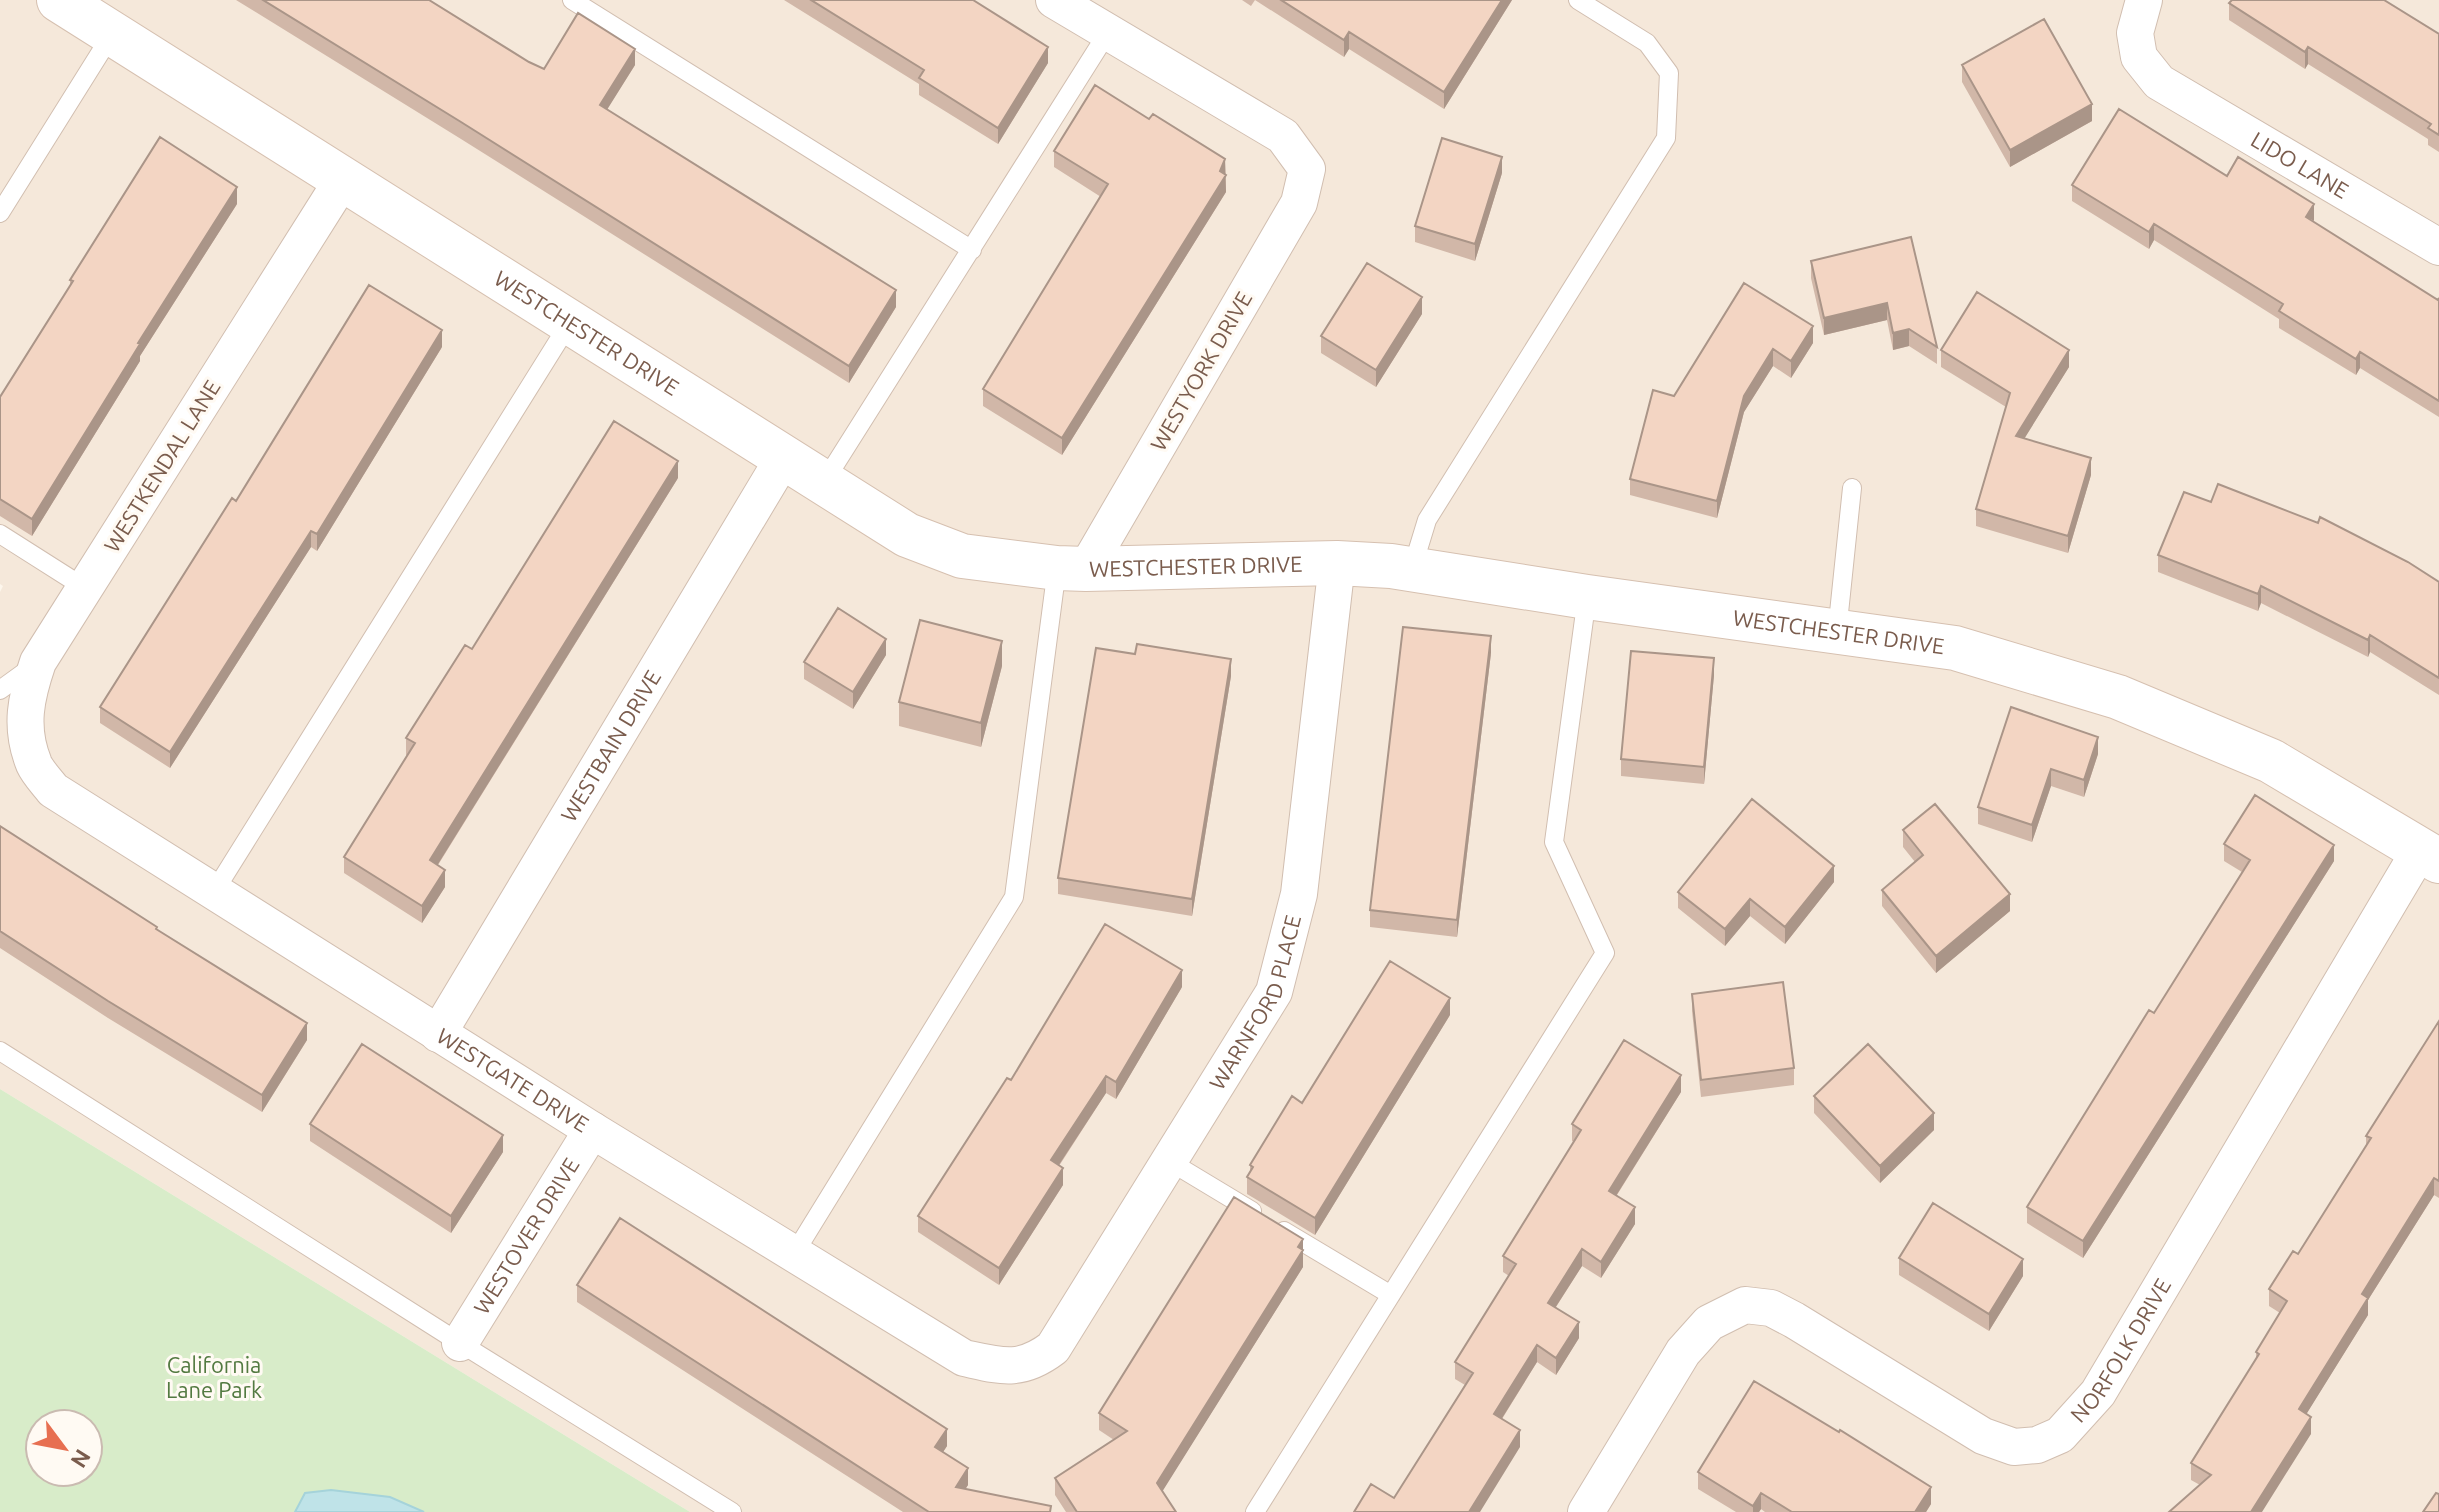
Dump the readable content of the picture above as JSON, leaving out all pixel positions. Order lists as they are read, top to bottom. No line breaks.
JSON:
{"streets":{"street":["LIDO LANE","WESTCHESTER DRIVE","WESTYORK DRIVE","WESTKENDAL LANE","WESTBAIN DRIVE","WARNFORD PLACE","WESTGATE DRIVE","WESTOVER DRIVE","NORFOLK DRIVE"]},"crossings":[["WESTCHESTER DRIVE","WESTYORK DRIVE"],["WESTCHESTER DRIVE","WESTKENDAL LANE"],["WESTCHESTER DRIVE","WESTBAIN DRIVE"],["WESTCHESTER DRIVE","WARNFORD PLACE"],["WESTCHESTER DRIVE","NORFOLK DRIVE"],["WESTKENDAL LANE","WESTGATE DRIVE"],["WESTBAIN DRIVE","WESTGATE DRIVE"],["WARNFORD PLACE","WESTGATE DRIVE"],["WESTGATE DRIVE","WESTOVER DRIVE"]],"parks":["California Lane Park"],"north":"bottom right"}
